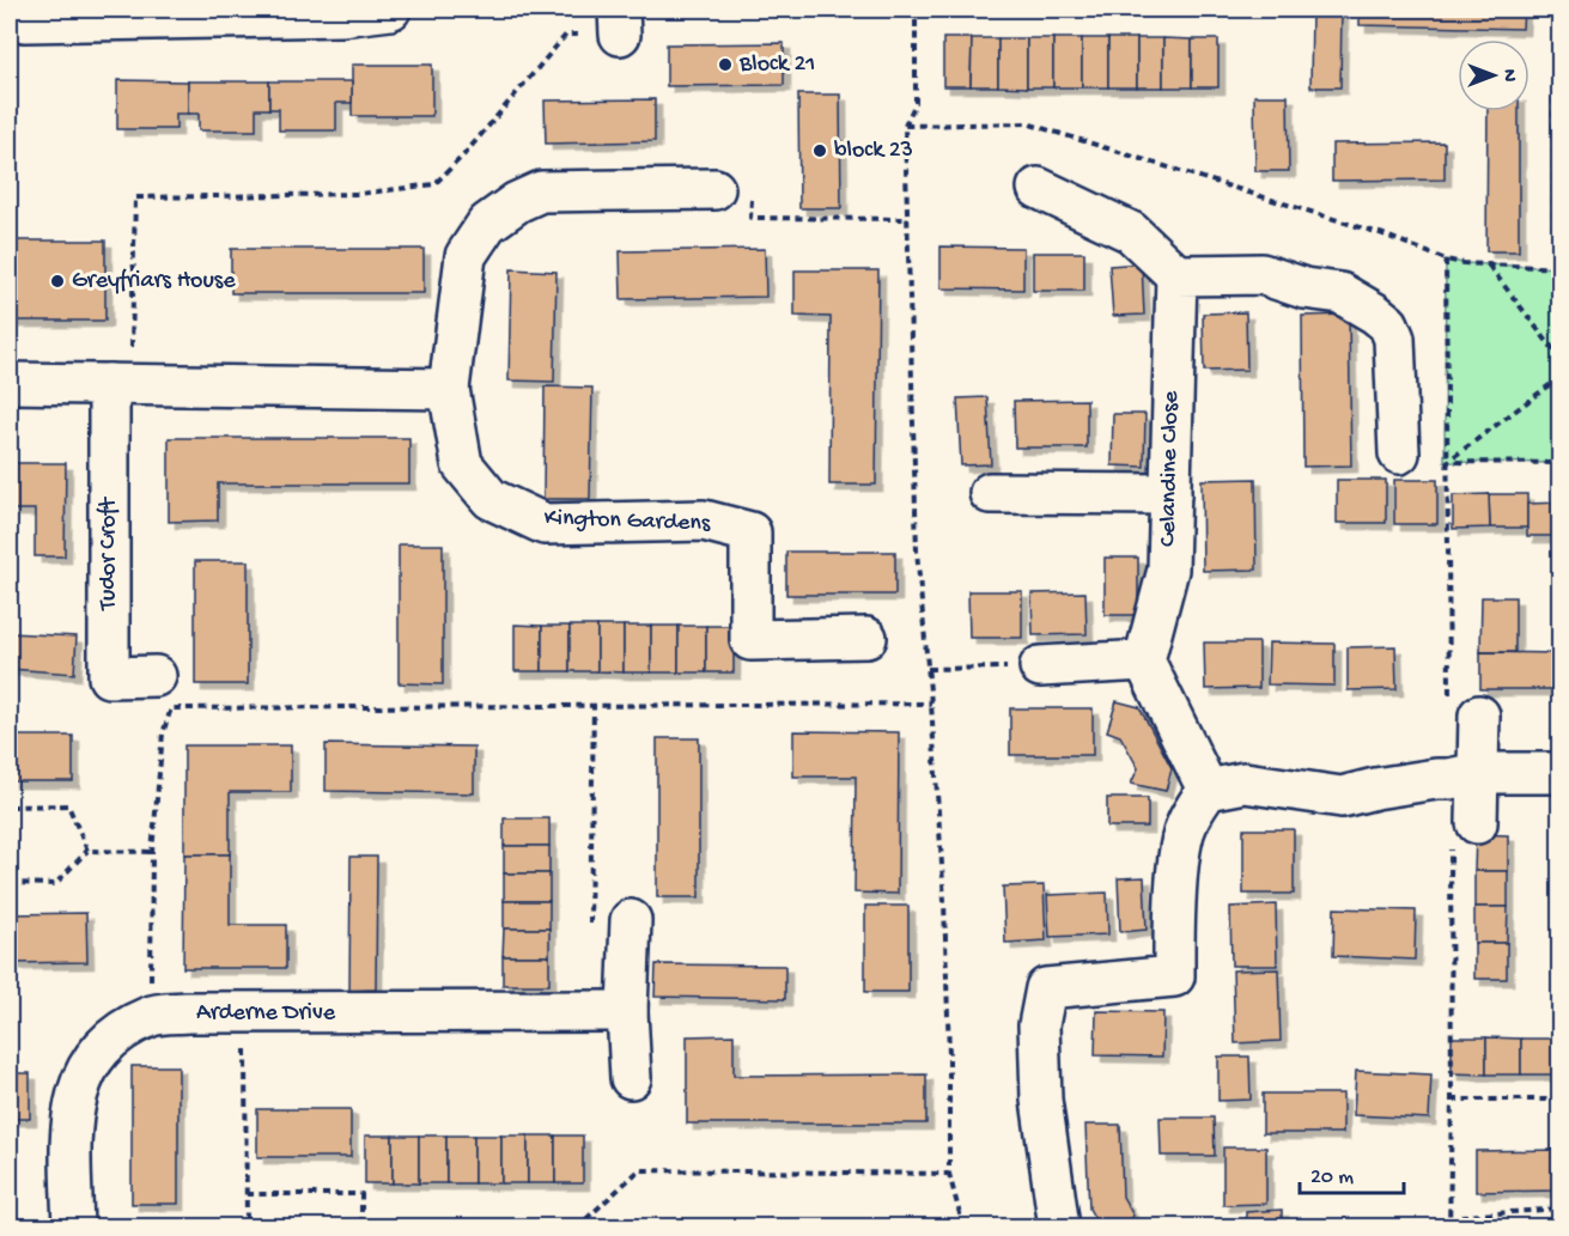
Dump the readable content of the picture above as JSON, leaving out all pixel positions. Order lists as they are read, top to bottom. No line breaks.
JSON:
{"streets":{"street":["Celandine Close","Kington Gardens","Tudor Croft","Arderne Drive"]},"places":["Block 21","block 23","Greyfriars House"],"scale_bar":"20 m","north":"right"}
